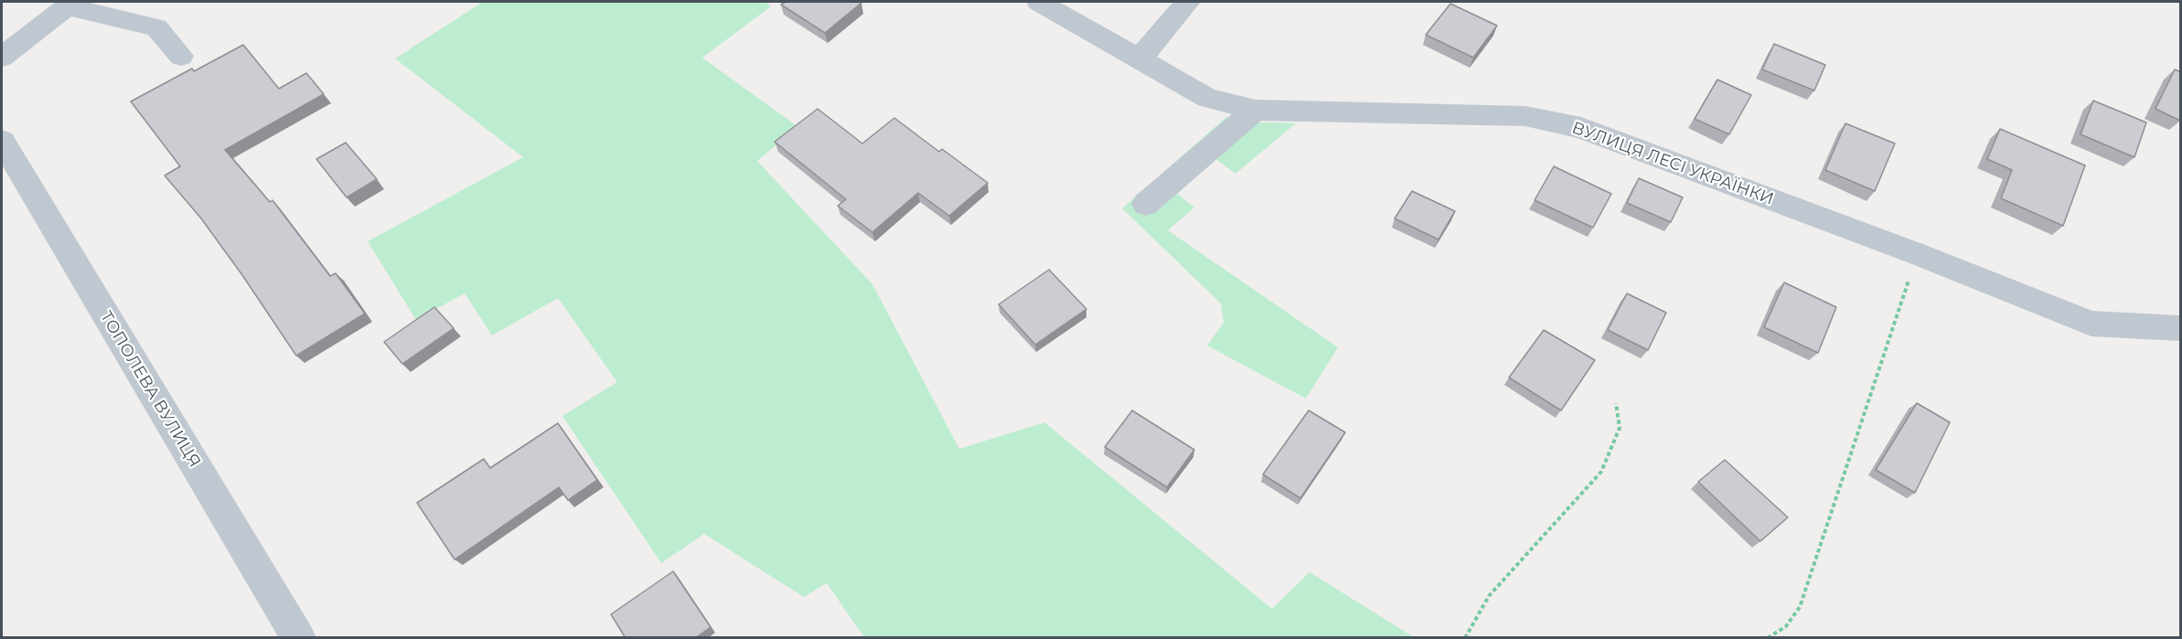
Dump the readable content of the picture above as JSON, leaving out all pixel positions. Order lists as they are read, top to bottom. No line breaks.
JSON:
{"streets":{"street":["ВУЛИЦЯ ЛЕСІ УКРАЇНКИ","ТОПОЛЕВА ВУЛИЦЯ"]}}
